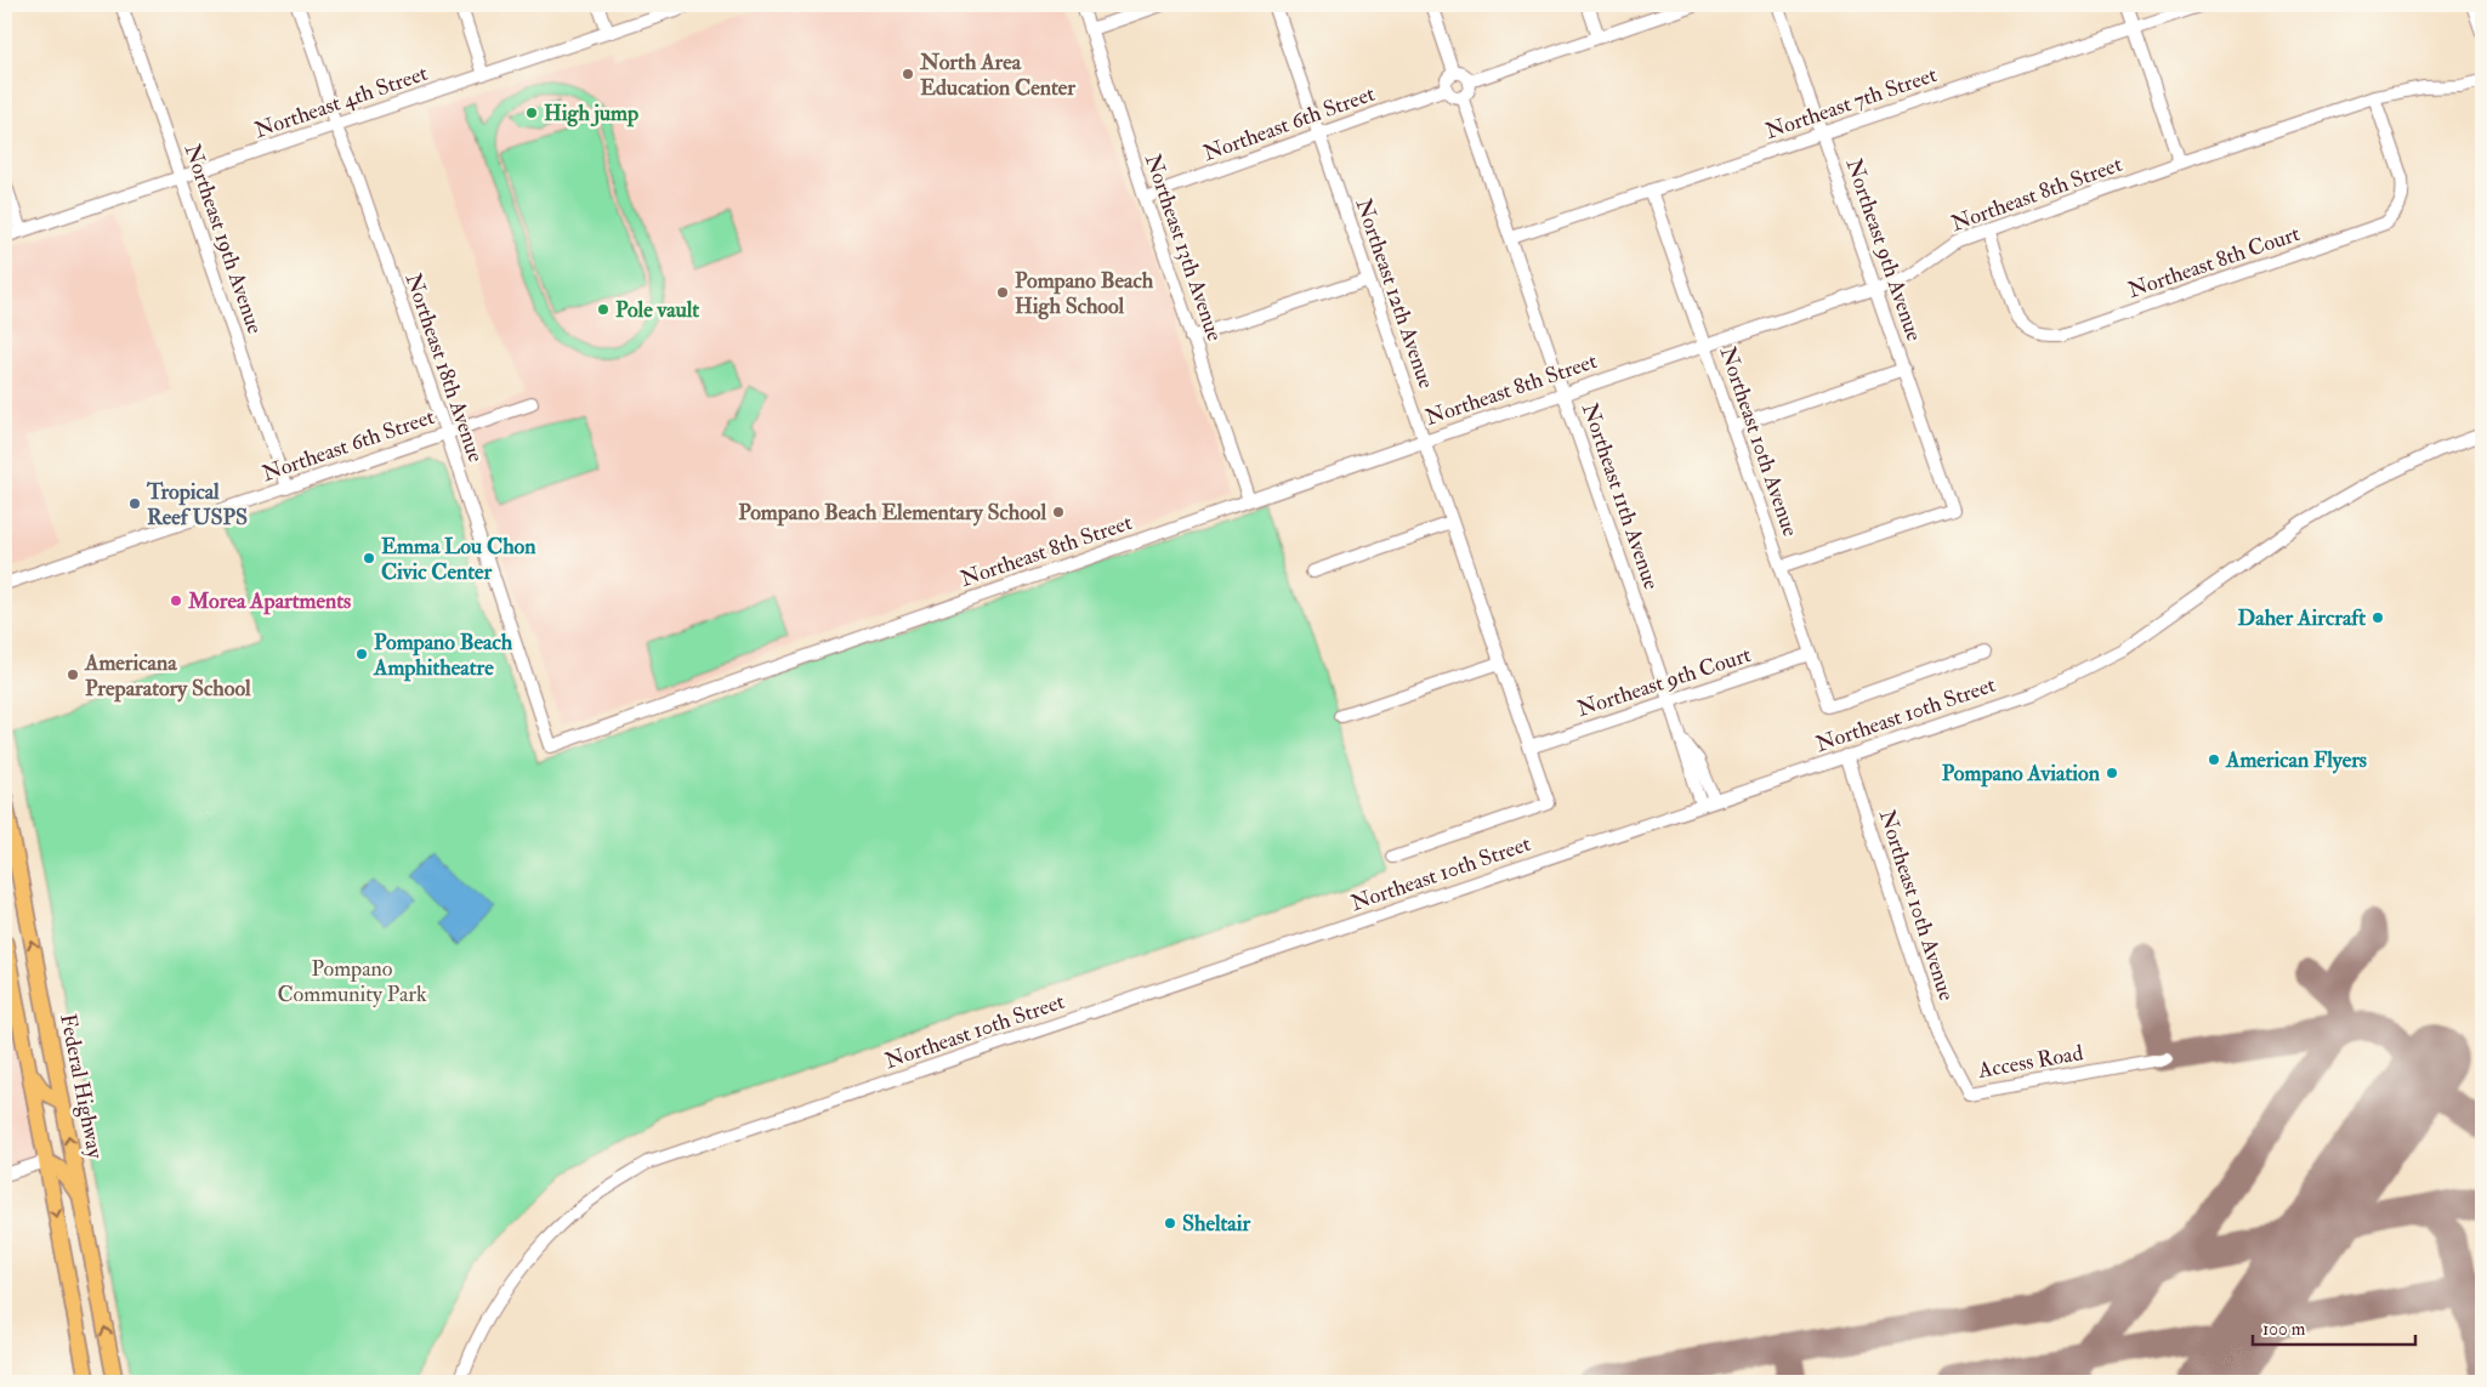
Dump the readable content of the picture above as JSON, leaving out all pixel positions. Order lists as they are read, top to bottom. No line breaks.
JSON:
{"streets":{"main road":["Federal Highway"],"street":["Northeast 4th Street","Northeast 7th Street","Northeast 6th Street","Northeast 8th Street","Northeast 19th Avenue","Northeast 13th Avenue","Northeast 9th Avenue","Northeast 8th Court","Northeast 12th Avenue","Northeast 18th Avenue","Northeast 10th Avenue","Northeast 11th Avenue","Northeast 9th Court","Northeast 10th Street","Access Road"]},"crossings":[["Northeast 4th Street","Northeast 19th Avenue"],["Northeast 4th Street","Northeast 18th Avenue"],["Northeast 7th Street","Northeast 9th Avenue"],["Northeast 7th Street","Northeast 10th Avenue"],["Northeast 7th Street","Northeast 11th Avenue"],["Northeast 6th Street","Northeast 19th Avenue"],["Northeast 6th Street","Northeast 13th Avenue"],["Northeast 6th Street","Northeast 12th Avenue"],["Northeast 6th Street","Northeast 18th Avenue"],["Northeast 6th Street","Northeast 11th Avenue"],["Northeast 8th Street","Northeast 13th Avenue"],["Northeast 8th Street","Northeast 9th Avenue"],["Northeast 8th Street","Northeast 8th Court"],["Northeast 8th Street","Northeast 12th Avenue"],["Northeast 8th Street","Northeast 18th Avenue"],["Northeast 8th Street","Northeast 10th Avenue"],["Northeast 8th Street","Northeast 11th Avenue"],["Northeast 9th Avenue","Northeast 10th Avenue"],["Northeast 12th Avenue","Northeast 9th Court"],["Northeast 10th Avenue","Northeast 9th Court"],["Northeast 10th Avenue","Northeast 10th Street"],["Northeast 10th Avenue","Access Road"],["Northeast 11th Avenue","Northeast 9th Court"],["Northeast 11th Avenue","Northeast 10th Street"]],"parks":["Pompano Community Park"],"places":["North Area Education Center","High jump","Pompano Beach High School","Pole vault","Tropical Reef USPS","Pompano Beach Elementary School","Emma Lou Chon Civic Center","Morea Apartments","Daher Aircraft","Pompano Beach Amphitheatre","Americana Preparatory School","American Flyers","Pompano Aviation","Sheltair"],"scale_bar":"100 m"}
